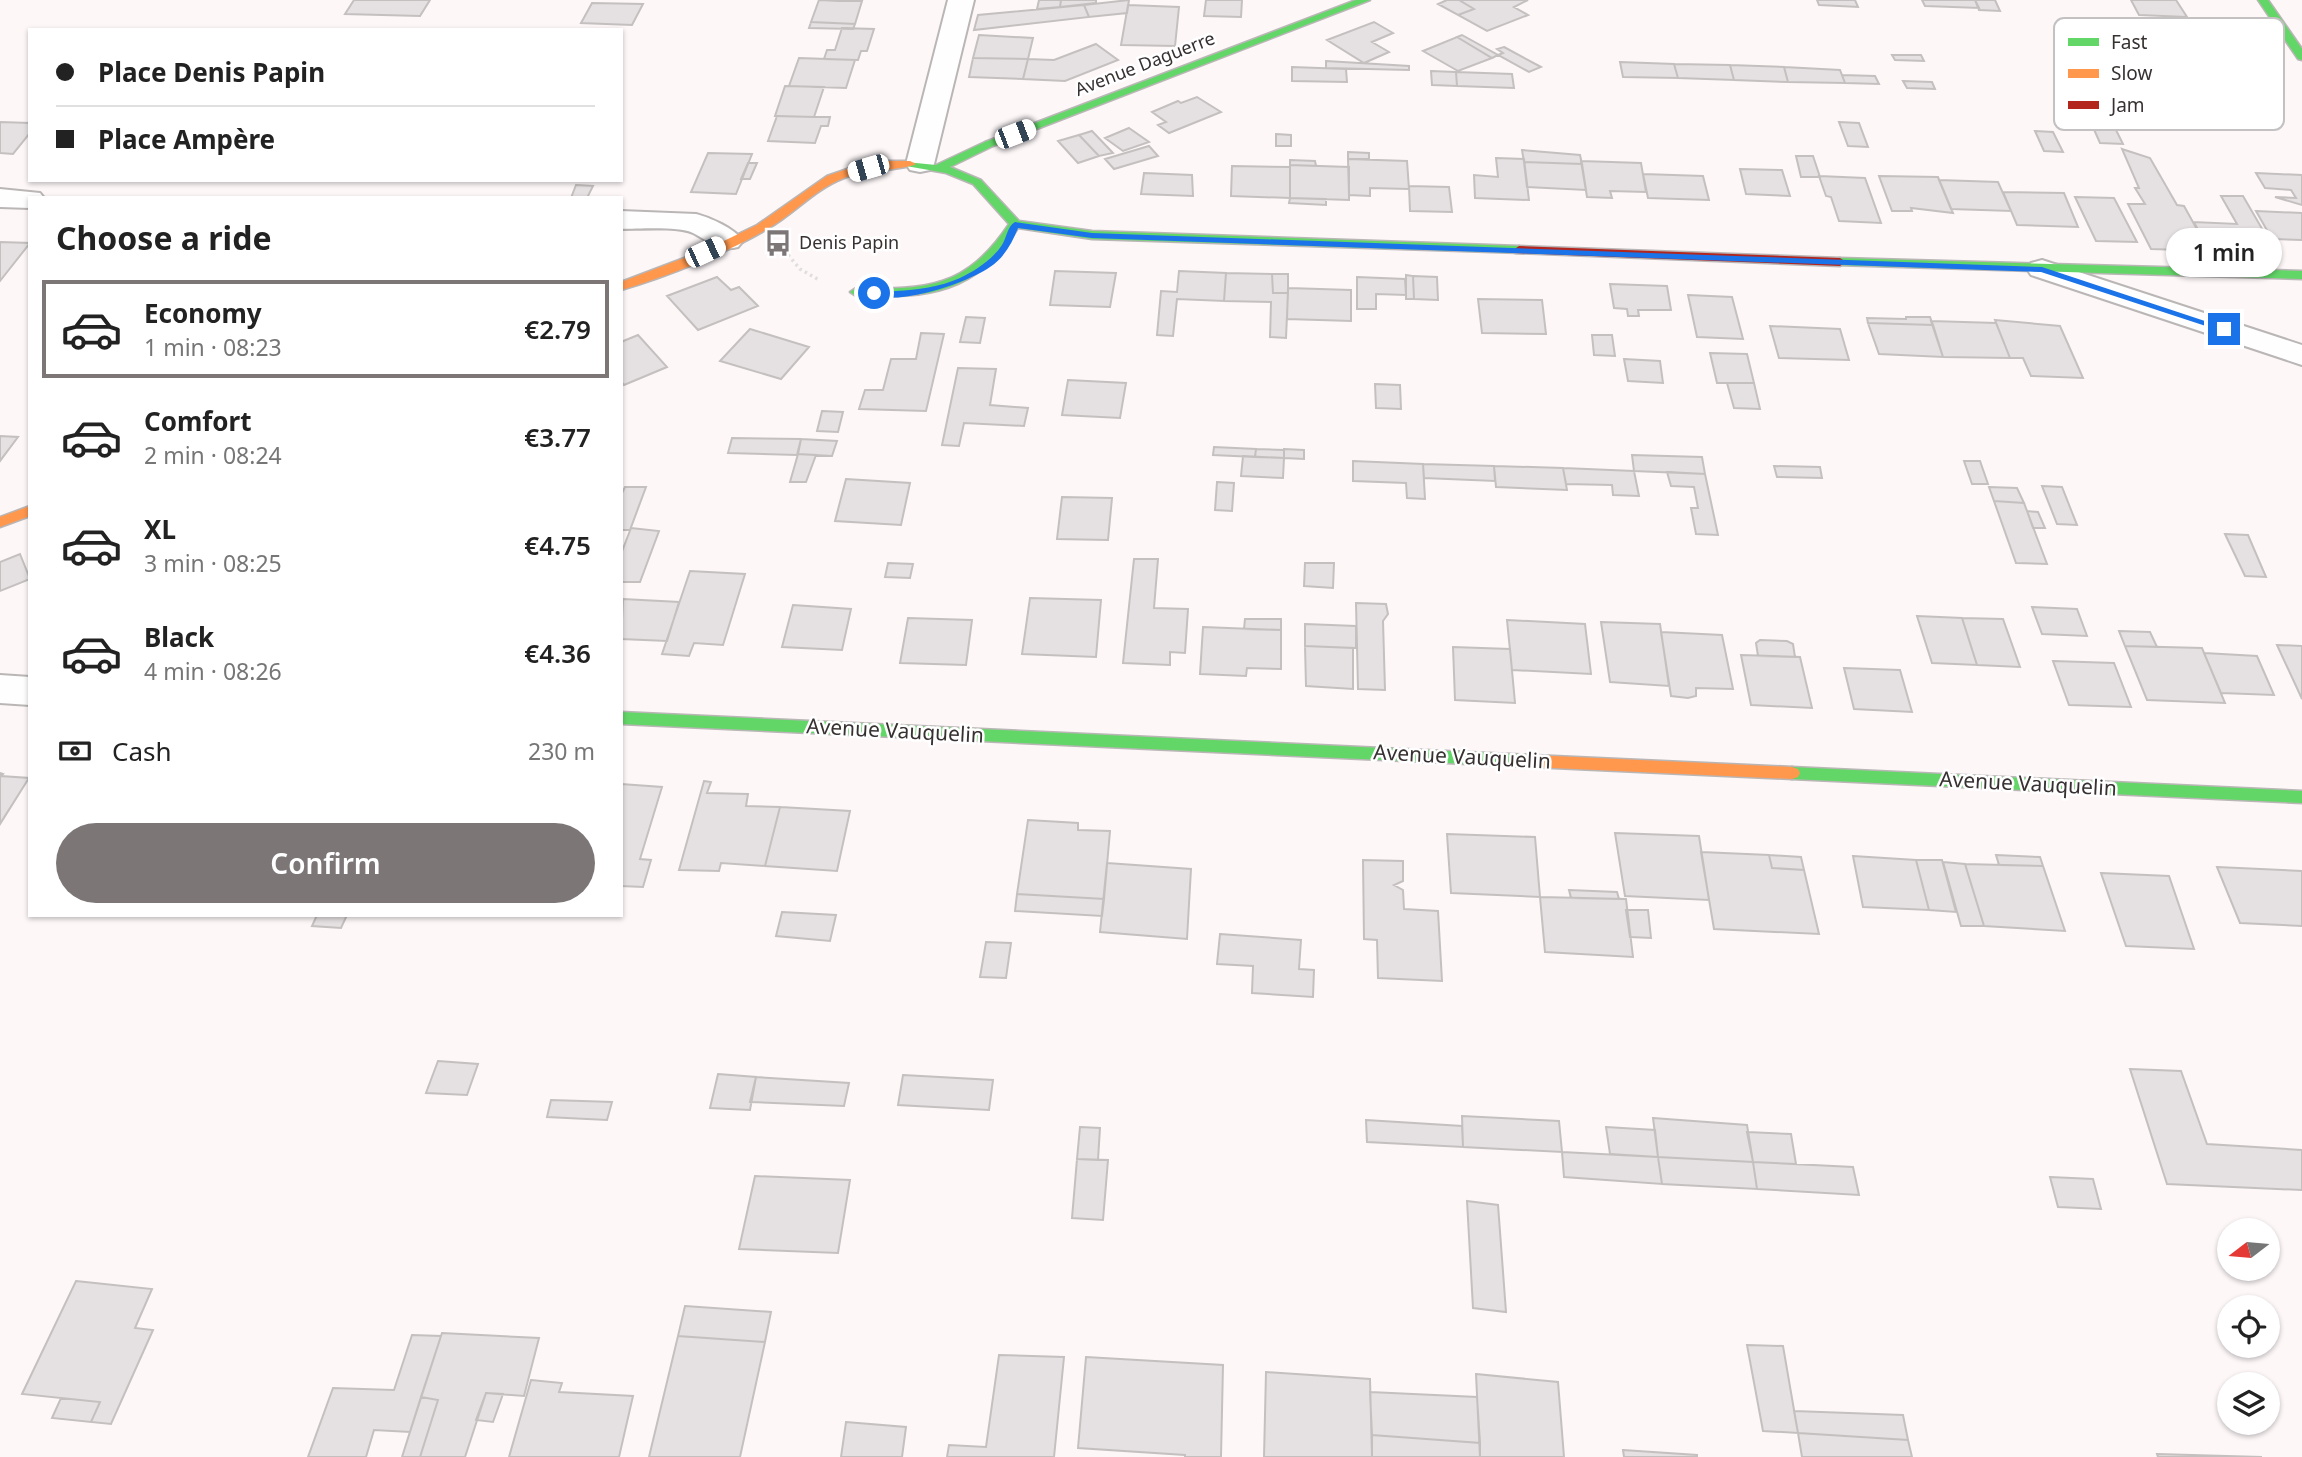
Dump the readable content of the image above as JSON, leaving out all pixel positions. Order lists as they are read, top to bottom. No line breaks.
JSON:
{"streets":{"street":["Avenue Daguerre","Avenue Vauquelin"]},"places":{"bus stop":["Denis Papin"]},"legend":["Fast","Slow","Jam"],"north":"left","page":{"banner":["Place Denis Papin","Place Ampère"],"heading":"Choose a ride","bubble":"1 min","list":[{"name":"Economy","note":"1 min · 08:23","value":"€2.79"},{"name":"Comfort","note":"2 min · 08:24","value":"€3.77"},{"name":"XL","note":"3 min · 08:25","value":"€4.75"},{"name":"Black","note":"4 min · 08:26","value":"€4.36"}],"pay":["Cash","230 m"],"buttons":"Confirm"}}
